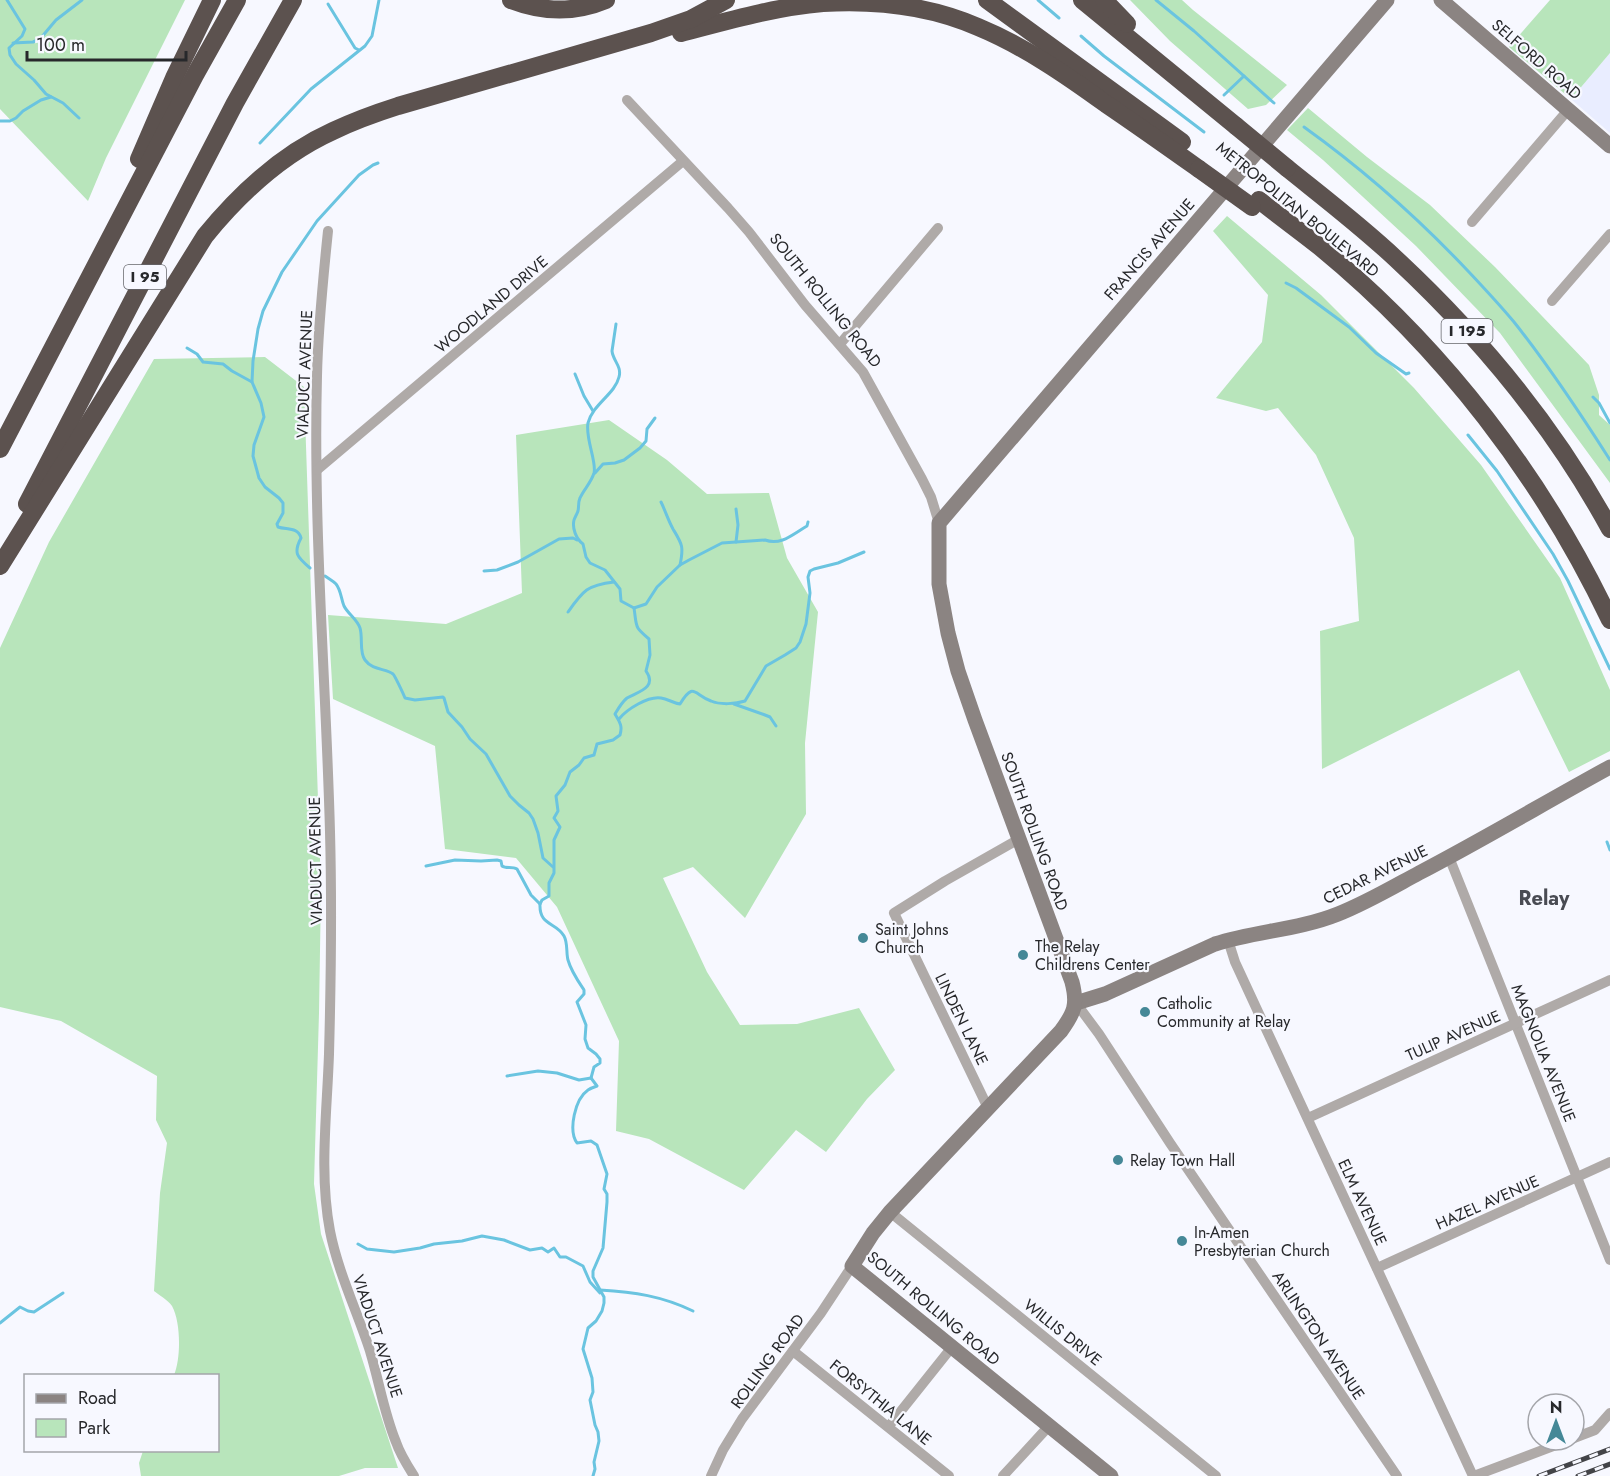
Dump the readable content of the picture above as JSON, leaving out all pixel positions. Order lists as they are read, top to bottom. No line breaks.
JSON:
{"streets":{"highway":["METROPOLITAN BOULEVARD","I 95","I 195"],"street":["SELFORD ROAD","FRANCIS AVENUE","SOUTH ROLLING ROAD","WOODLAND DRIVE","VIADUCT AVENUE","CEDAR AVENUE","LINDEN LANE","TULIP AVENUE","MAGNOLIA AVENUE","ELM AVENUE","HAZEL AVENUE","WILLIS DRIVE","ARLINGTON AVENUE","ROLLING ROAD","FORSYTHIA LANE"]},"crossings":[["FRANCIS AVENUE","SOUTH ROLLING ROAD"],["SOUTH ROLLING ROAD","WOODLAND DRIVE"],["SOUTH ROLLING ROAD","CEDAR AVENUE"],["SOUTH ROLLING ROAD","LINDEN LANE"],["SOUTH ROLLING ROAD","WILLIS DRIVE"],["SOUTH ROLLING ROAD","ARLINGTON AVENUE"],["SOUTH ROLLING ROAD","ROLLING ROAD"],["WOODLAND DRIVE","VIADUCT AVENUE"],["CEDAR AVENUE","MAGNOLIA AVENUE"],["CEDAR AVENUE","ELM AVENUE"],["CEDAR AVENUE","ARLINGTON AVENUE"],["TULIP AVENUE","MAGNOLIA AVENUE"],["TULIP AVENUE","ELM AVENUE"],["MAGNOLIA AVENUE","HAZEL AVENUE"],["ELM AVENUE","HAZEL AVENUE"],["ROLLING ROAD","FORSYTHIA LANE"]],"districts":["Relay"],"places":["Saint Johns Church","The Relay Childrens Center","Catholic Community at Relay","Relay Town Hall","In-Amen Presbyterian Church"],"legend":["Road","Park"],"scale_bar":"100 m","north":"top"}
